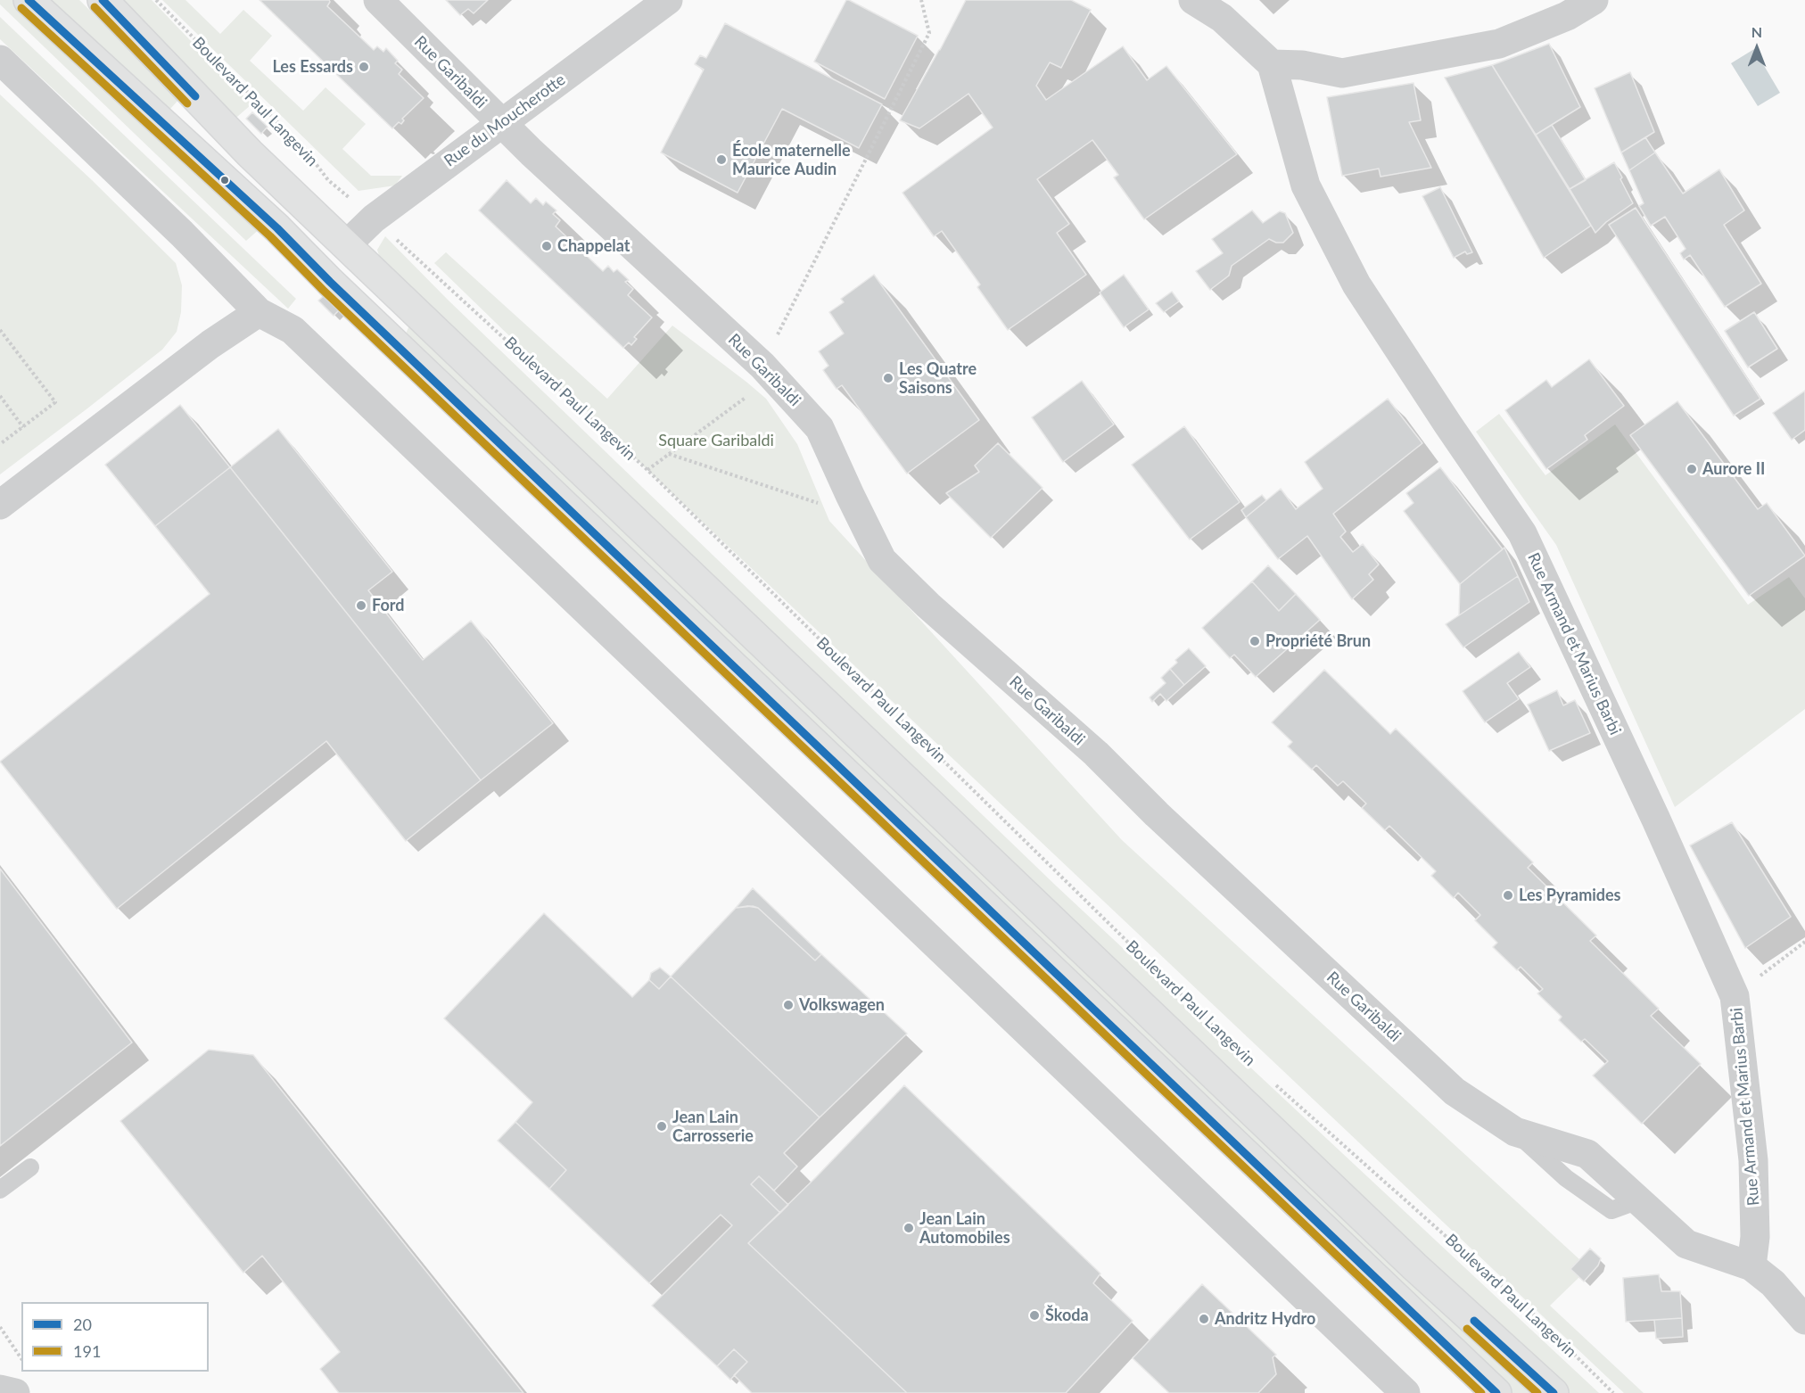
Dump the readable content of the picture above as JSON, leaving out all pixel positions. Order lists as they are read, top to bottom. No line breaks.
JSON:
{"streets":{"street":["Rue Garibaldi","Rue du Moucherotte","Rue Armand et Marius Barbi"],"path":["Boulevard Paul Langevin"]},"crossings":[["Rue Garibaldi","Rue du Moucherotte"],["Rue Garibaldi","Rue Armand et Marius Barbi"],["Boulevard Paul Langevin","Rue du Moucherotte"]],"parks":["Square Garibaldi"],"places":["Les Essards","École maternelle Maurice Audin","Chappelat","Les Quatre Saisons","Aurore II","Ford","Propriété Brun","Les Pyramides","Volkswagen","Jean Lain Carrosserie","Jean Lain Automobiles","Škoda","Andritz Hydro"],"lines":["transit line 20","transit line 191"],"legend":["20","191"],"north":"top"}
